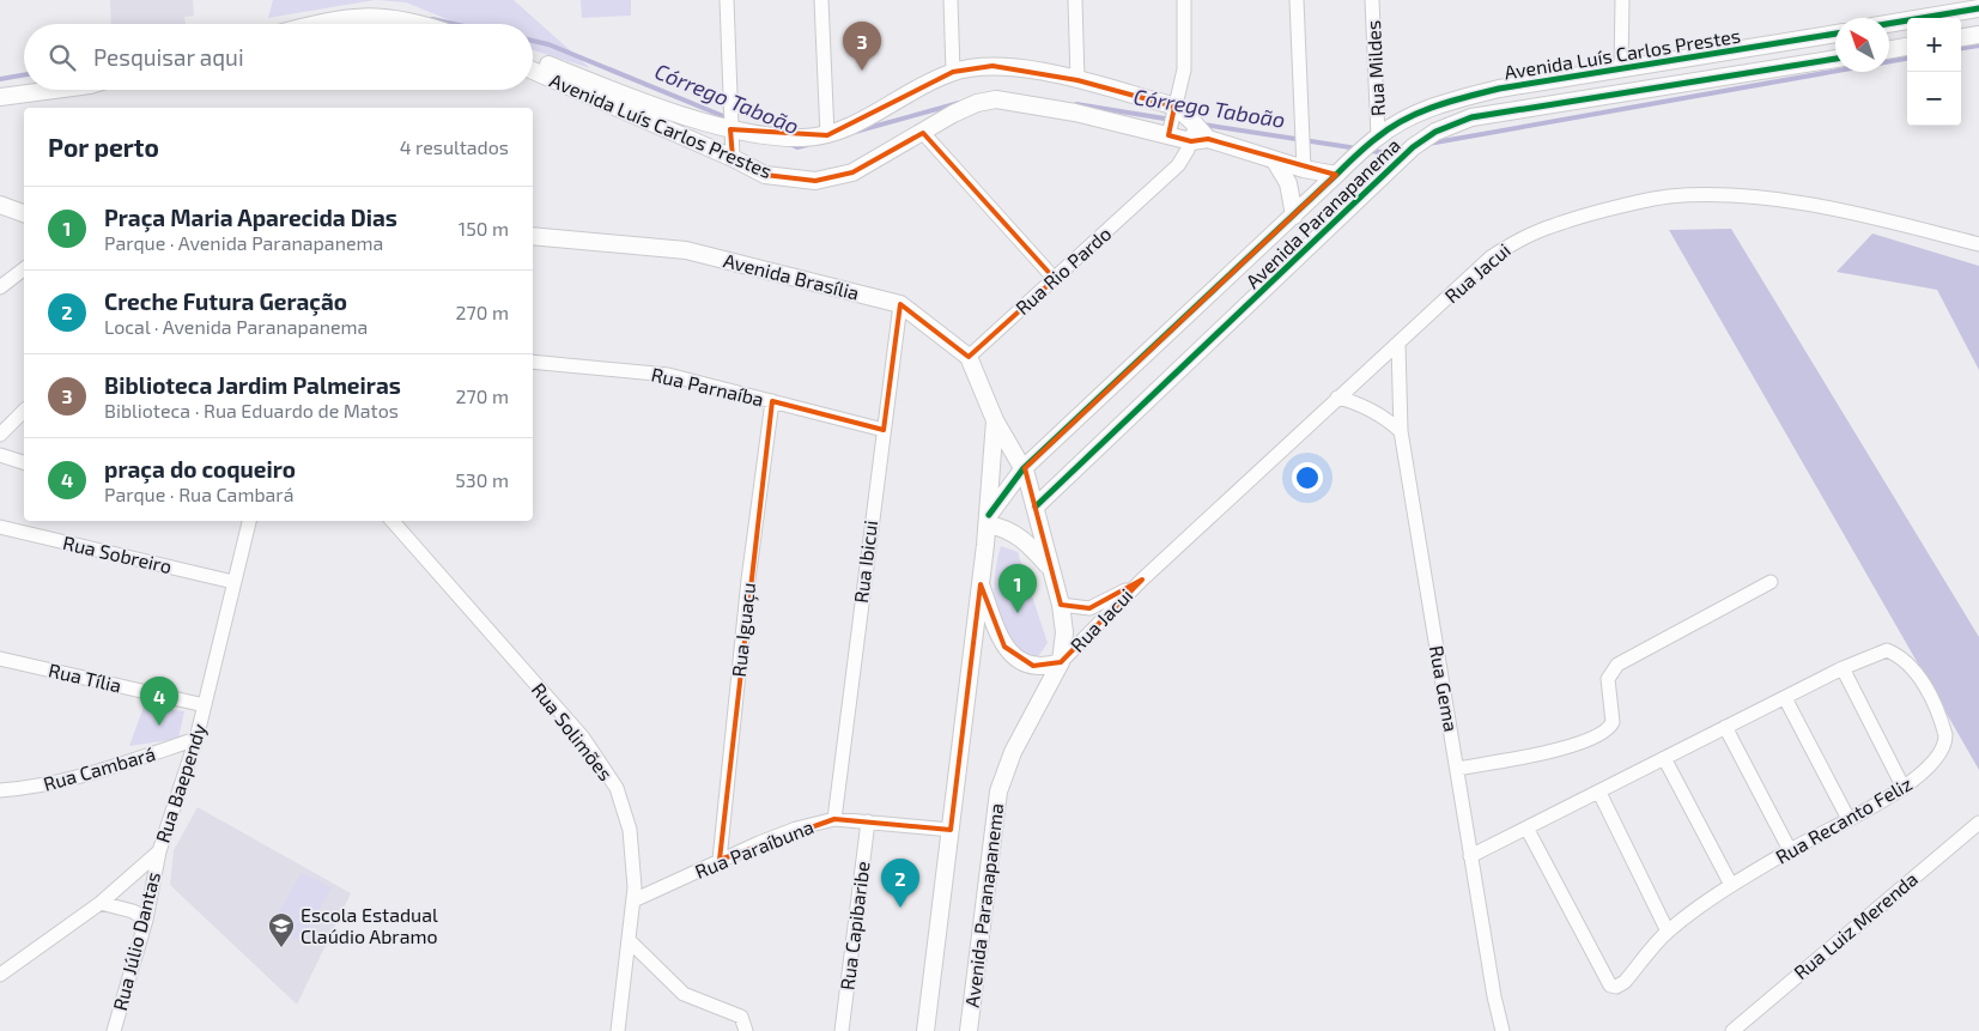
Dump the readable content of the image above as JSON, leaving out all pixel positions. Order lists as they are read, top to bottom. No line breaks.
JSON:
{"streets":{"street":["Avenida Luís Carlos Prestes","Rua Mildes","Avenida Paranapanema","Rua Rio Pardo","Rua Jacui","Avenida Brasília","Rua Parnaíba","Rua Sobreiro","Rua Ibicui","Rua Iguaçu","Rua Tília","Rua Gema","Rua Solimões","Rua Cambará","Rua Baependy","Rua Recanto Feliz","Rua Paraíbuna","Rua Capibaribe","Rua Luiz Merenda","Rua Júlio Dantas"]},"crossings":[["Avenida Luís Carlos Prestes","Rua Mildes"],["Avenida Luís Carlos Prestes","Avenida Paranapanema"],["Avenida Luís Carlos Prestes","Rua Rio Pardo"],["Rua Mildes","Avenida Paranapanema"],["Avenida Paranapanema","Rua Jacui"],["Avenida Paranapanema","Avenida Brasília"],["Avenida Paranapanema","Rua Paraíbuna"],["Rua Rio Pardo","Avenida Brasília"],["Rua Jacui","Rua Gema"],["Avenida Brasília","Rua Ibicui"],["Rua Parnaíba","Rua Ibicui"],["Rua Parnaíba","Rua Iguaçu"],["Rua Sobreiro","Rua Baependy"],["Rua Ibicui","Rua Paraíbuna"],["Rua Iguaçu","Rua Paraíbuna"],["Rua Tília","Rua Baependy"],["Rua Gema","Rua Recanto Feliz"],["Rua Solimões","Rua Paraíbuna"],["Rua Cambará","Rua Baependy"],["Rua Baependy","Rua Júlio Dantas"],["Rua Paraíbuna","Rua Capibaribe"]],"water":["Córrego Taboão"],"places":{"school or university":["Escola Estadual Claúdio Abramo"]},"north":"top left","page":{"map_buttons":["+","−"],"pins":["3","1","4","2"],"search":"Pesquisar aqui","heading":["Por perto","4 resultados"],"list":[{"mark":"1","name":"Praça Maria Aparecida Dias","note":"Parque · Avenida Paranapanema","value":"150 m"},{"mark":"2","name":"Creche Futura Geração","note":"Local · Avenida Paranapanema","value":"270 m"},{"mark":"3","name":"Biblioteca Jardim Palmeiras","note":"Biblioteca · Rua Eduardo de Matos","value":"270 m"},{"mark":"4","name":"praça do coqueiro","note":"Parque · Rua Cambará","value":"530 m"}]}}
